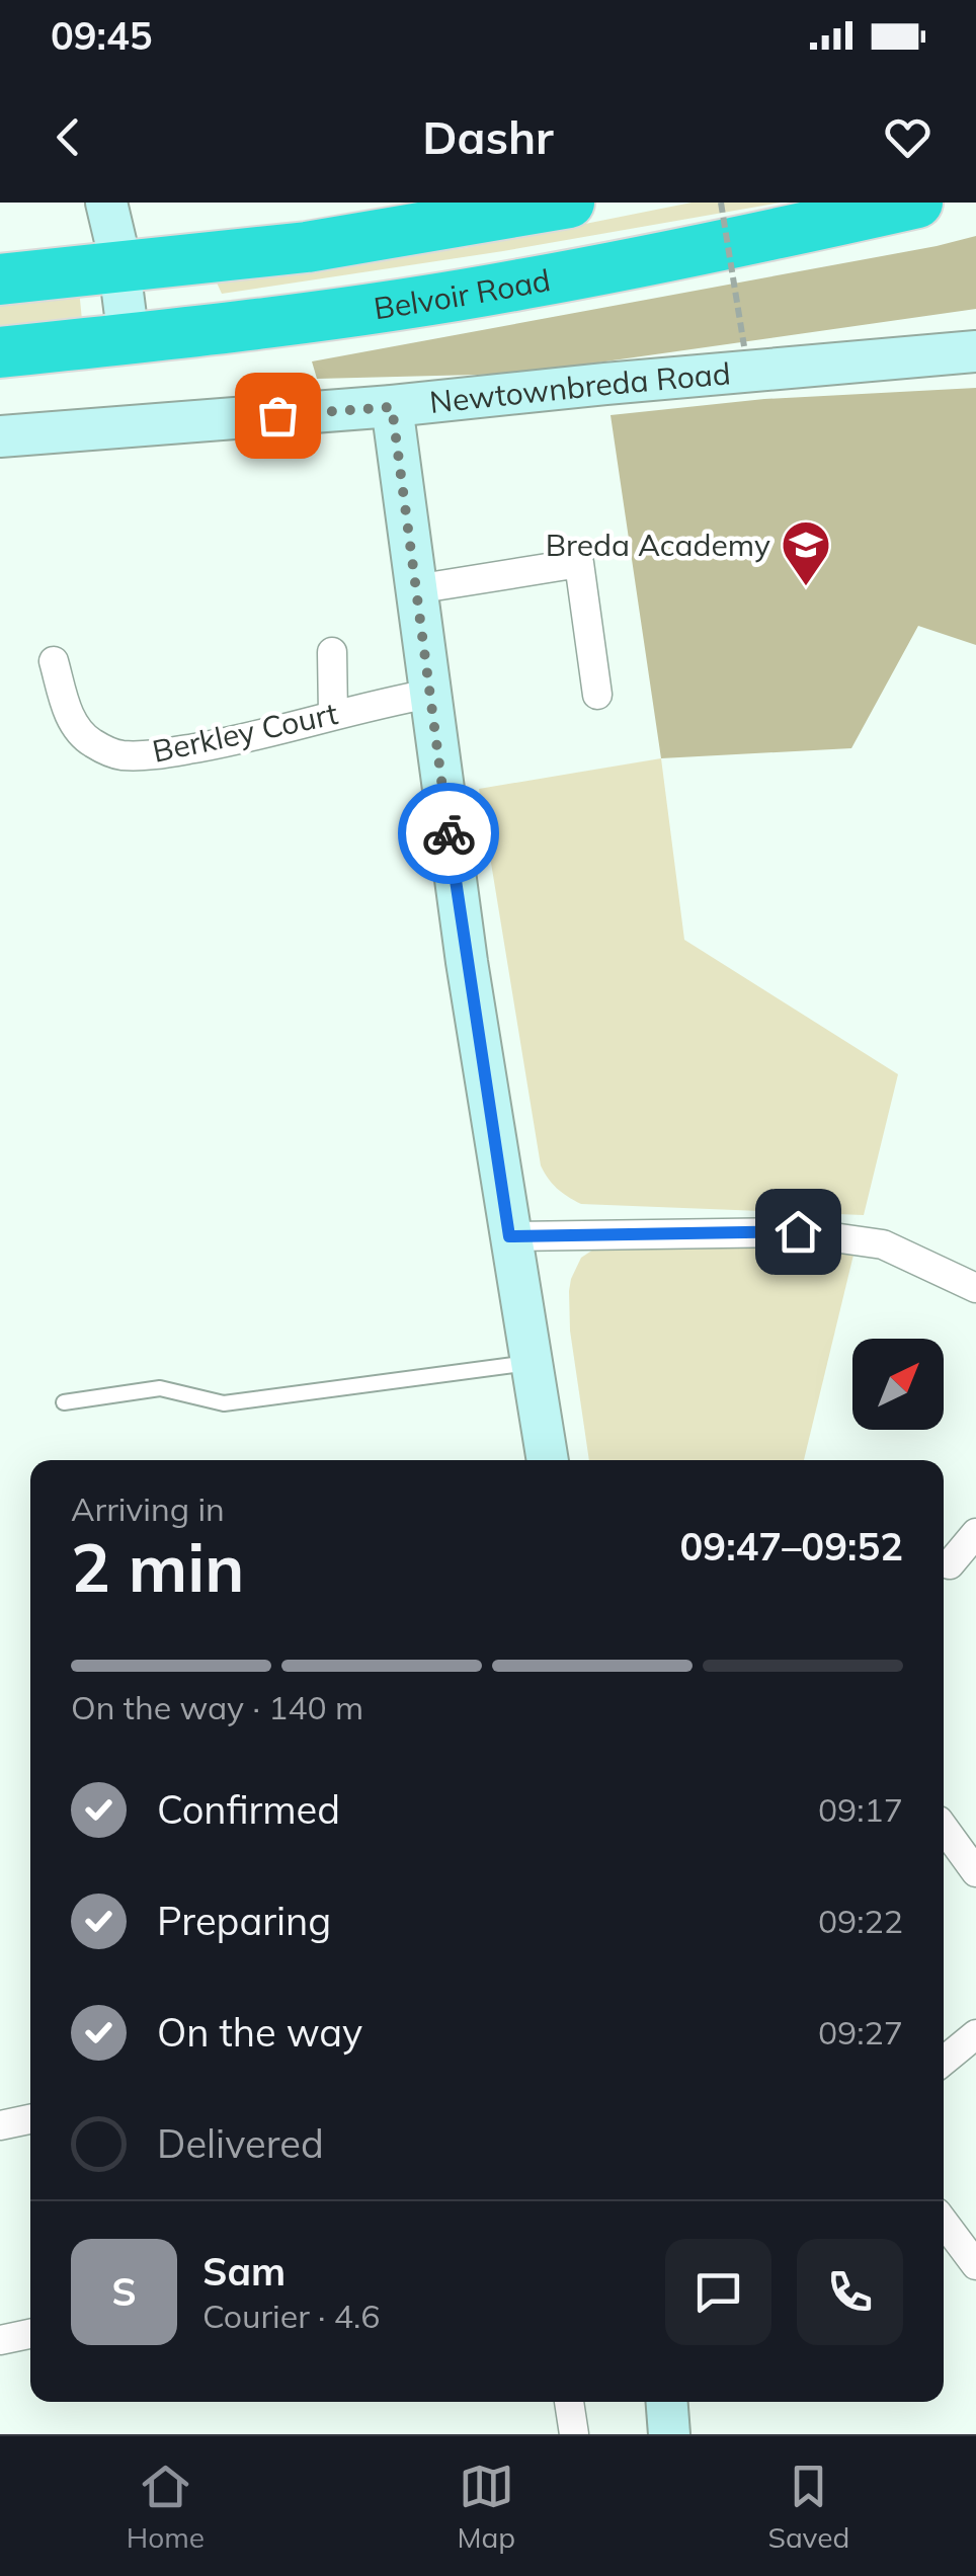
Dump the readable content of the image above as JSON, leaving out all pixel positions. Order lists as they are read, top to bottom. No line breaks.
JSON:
{"streets":{"highway":["Belvoir Road"],"street":["Newtownbreda Road","Berkley Court"]},"places":{"school or university":["Breda Academy"]},"north":"top right","page":{"status":"09:45","header":"Dashr","heading":["2 min","Arriving in","09:47–09:52"],"panel":["Sam","Courier · 4.6"],"bar":"On the way · 140 m","list":[["Confirmed","09:17"],["Preparing","09:22"],["On the way","09:27"],"Delivered"],"round":"S","tabs":["Home","Map","Saved"]}}
